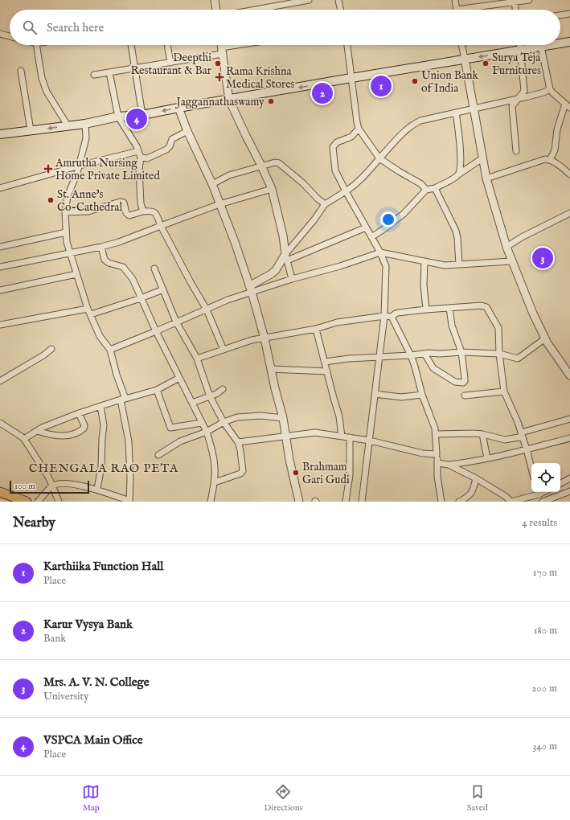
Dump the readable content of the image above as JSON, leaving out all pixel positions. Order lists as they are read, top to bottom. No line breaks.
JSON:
{"districts":["CHENGALA RAO PETA"],"places":{"other":["Deepthi Restaurant & Bar","Surya Teja Furnitures","Union Bank of India","Jaggannathaswamy","St. Anne's Co-Cathedral","Brahmam Gari Gudi"],"health":["Rama Krishna Medical Stores","Amrutha Nursing Home Private Limited"]},"scale_bar":"100 m","page":{"search":"Search here","pins":["1","2","4","3"],"scale":"100 m","heading":["Nearby","4 results"],"list":[{"mark":"1","name":"Karthiika Function Hall","note":"Place","value":"170 m"},{"mark":"2","name":"Karur Vysya Bank","note":"Bank","value":"180 m"},{"mark":"3","name":"Mrs. A. V. N. College","note":"University","value":"200 m"},{"mark":"4","name":"VSPCA Main Office","note":"Place","value":"340 m"}],"nav":["Map","Directions","Saved"]}}
